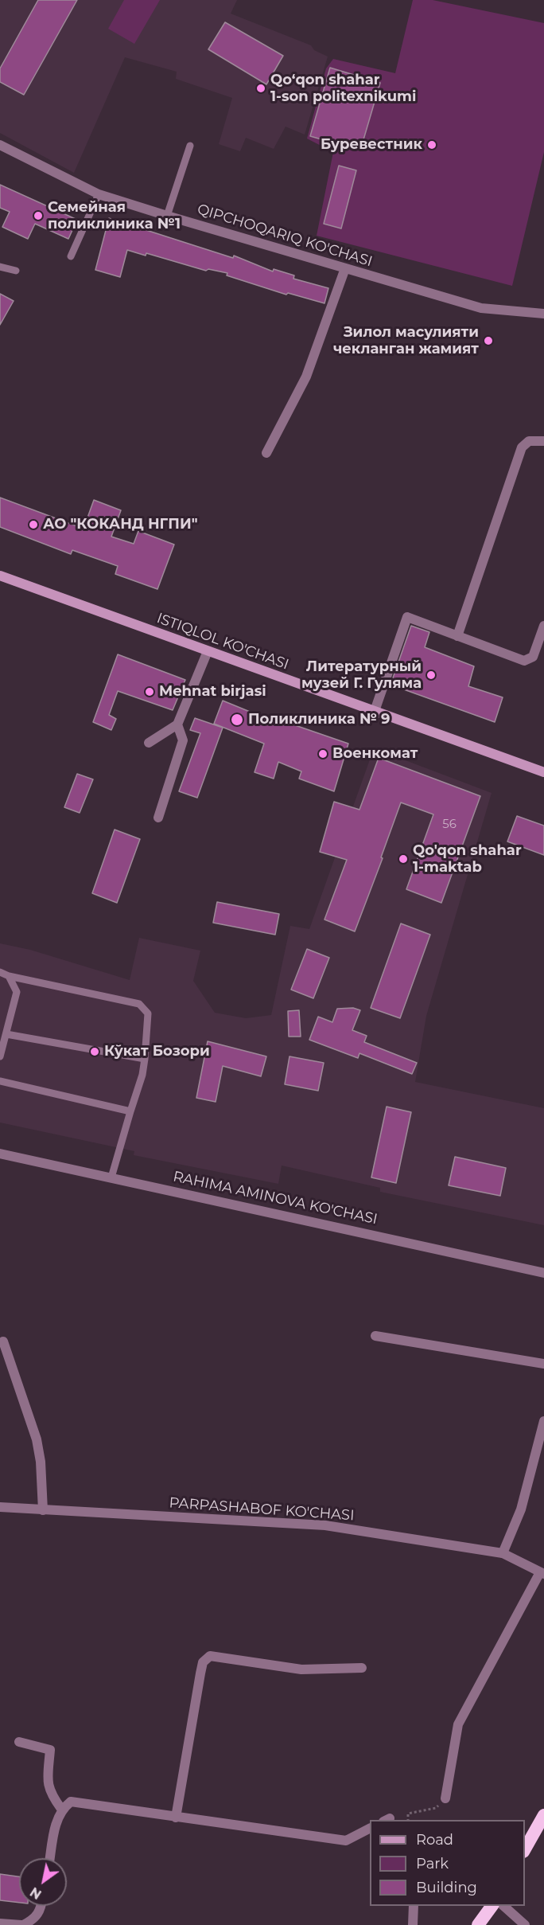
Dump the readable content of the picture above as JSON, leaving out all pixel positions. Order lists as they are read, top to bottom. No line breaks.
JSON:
{"streets":{"main road":["ISTIQLOL KO'CHASI"],"street":["QIPCHOQARIQ KO'CHASI","RAHIMA AMINOVA KO'CHASI","PARPASHABOF KO'CHASI"]},"places":["Qoʻqon shahar 1-son politexnikumi","Буревестник","Семейная поликлиника №1","Зилол масулияти чекланган жамият","АО \"КОКАНД НГПИ\"","Литературный музей Г. Гуляма","Mehnat birjasi","Поликлиника № 9","Военкомат","Qo'qon shahar 1-maktab","Кўкат Бозори"],"house_numbers":["56"],"legend":["Road","Park","Building"],"north":"bottom left"}
